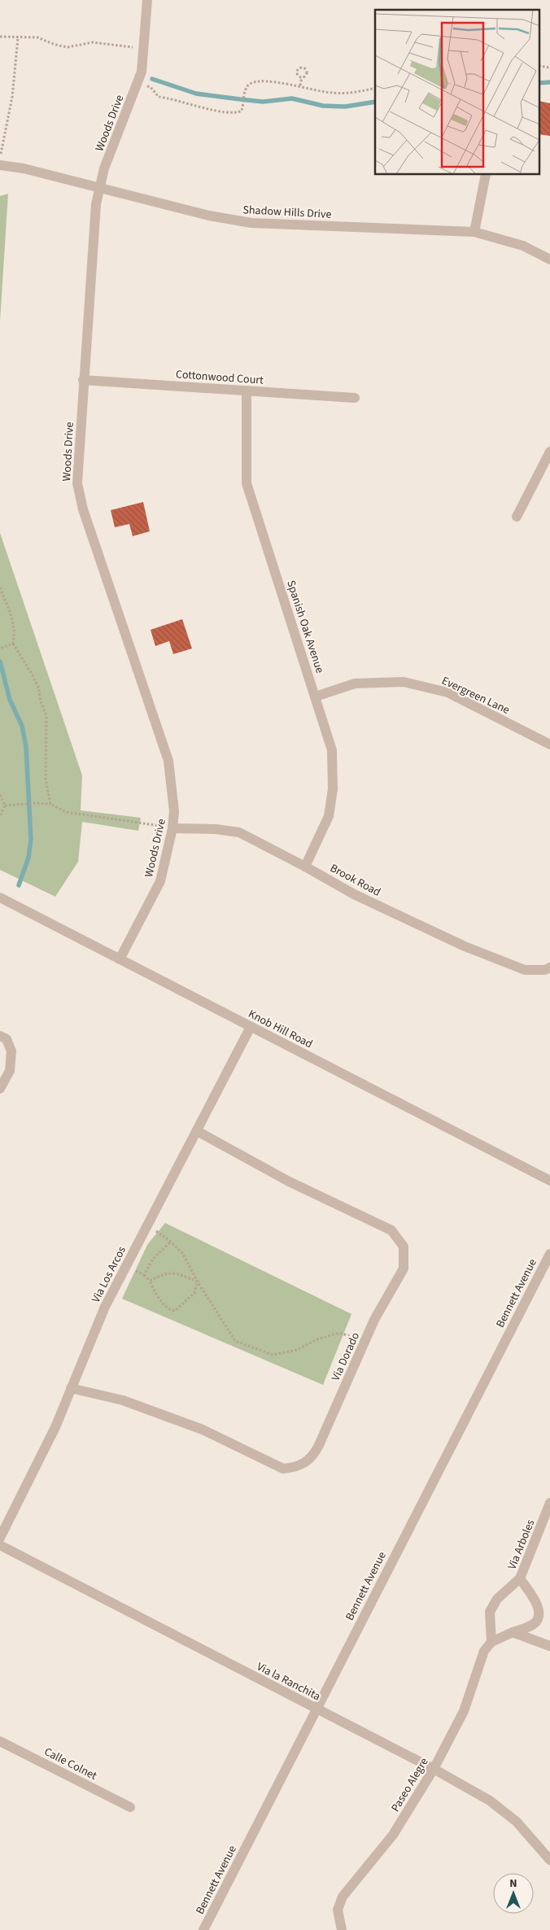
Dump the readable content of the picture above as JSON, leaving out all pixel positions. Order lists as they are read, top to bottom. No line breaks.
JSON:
{"streets":{"street":["Woods Drive","Shadow Hills Drive","Cottonwood Court","Spanish Oak Avenue","Evergreen Lane","Brook Road","Knob Hill Road","Via Los Arcos","Bennett Avenue","Via Dorado","Via Arboles","Via la Ranchita","Calle Colnet","Paseo Alegre"]},"crossings":[["Woods Drive","Shadow Hills Drive"],["Woods Drive","Cottonwood Court"],["Woods Drive","Brook Road"],["Woods Drive","Knob Hill Road"],["Cottonwood Court","Spanish Oak Avenue"],["Spanish Oak Avenue","Evergreen Lane"],["Spanish Oak Avenue","Brook Road"],["Knob Hill Road","Via Los Arcos"],["Via Los Arcos","Via Dorado"],["Bennett Avenue","Via la Ranchita"],["Via Arboles","Paseo Alegre"],["Via la Ranchita","Paseo Alegre"]],"north":"top"}
